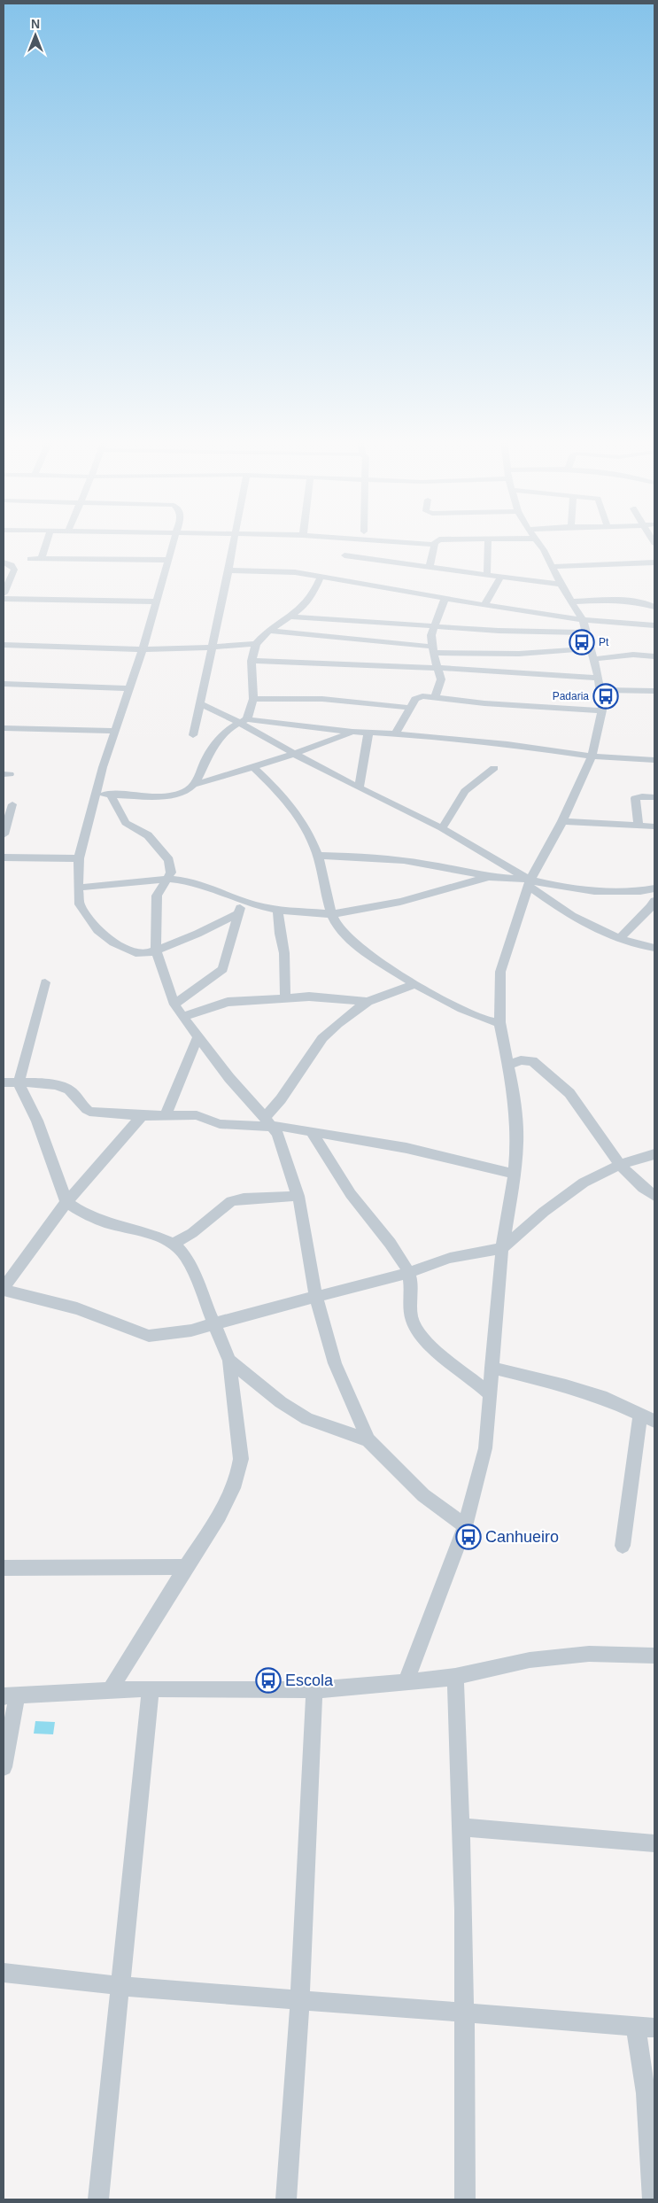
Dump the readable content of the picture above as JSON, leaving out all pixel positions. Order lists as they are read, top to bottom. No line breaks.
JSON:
{"places":{"bus stop":["Pt","Padaria","Canhueiro","Escola"]},"north":"top"}
